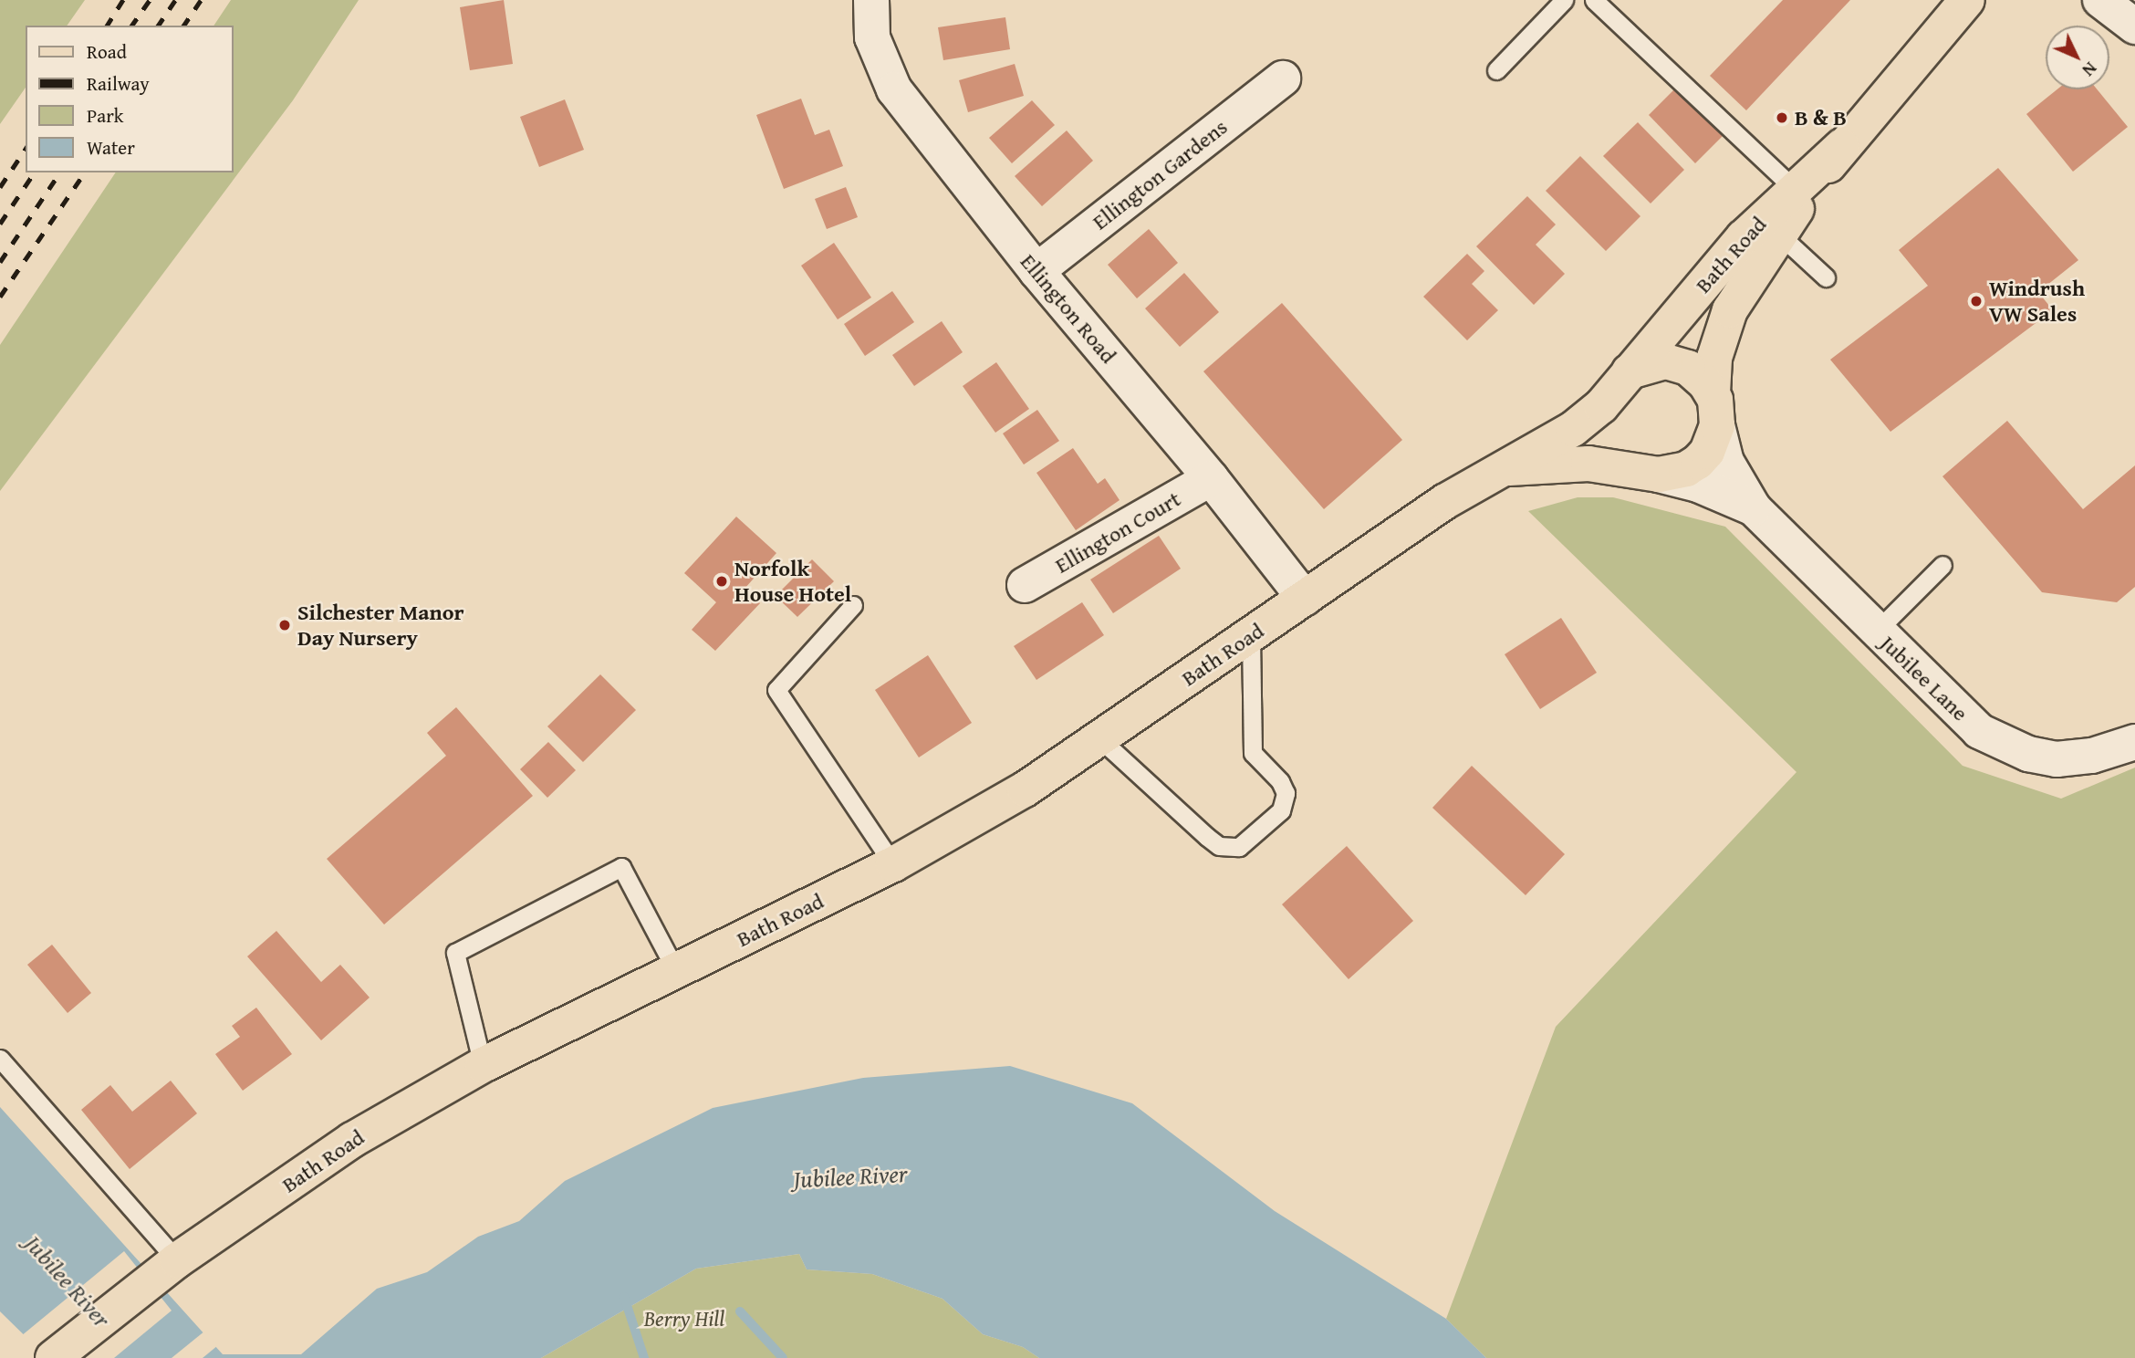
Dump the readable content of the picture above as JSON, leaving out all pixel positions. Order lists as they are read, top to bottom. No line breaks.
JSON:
{"streets":{"main road":["Bath Road"],"street":["Ellington Gardens","Ellington Road","Ellington Court","Jubilee Lane"]},"crossings":[["Ellington Gardens","Ellington Road"],["Bath Road","Ellington Road"],["Bath Road","Jubilee Lane"],["Ellington Road","Ellington Court"]],"water":["Jubilee River"],"parks":["Berry Hill"],"places":["B & B","Windrush VW Sales","Norfolk House Hotel","Silchester Manor Day Nursery"],"legend":["Road","Railway","Park","Water"],"north":"bottom right"}
